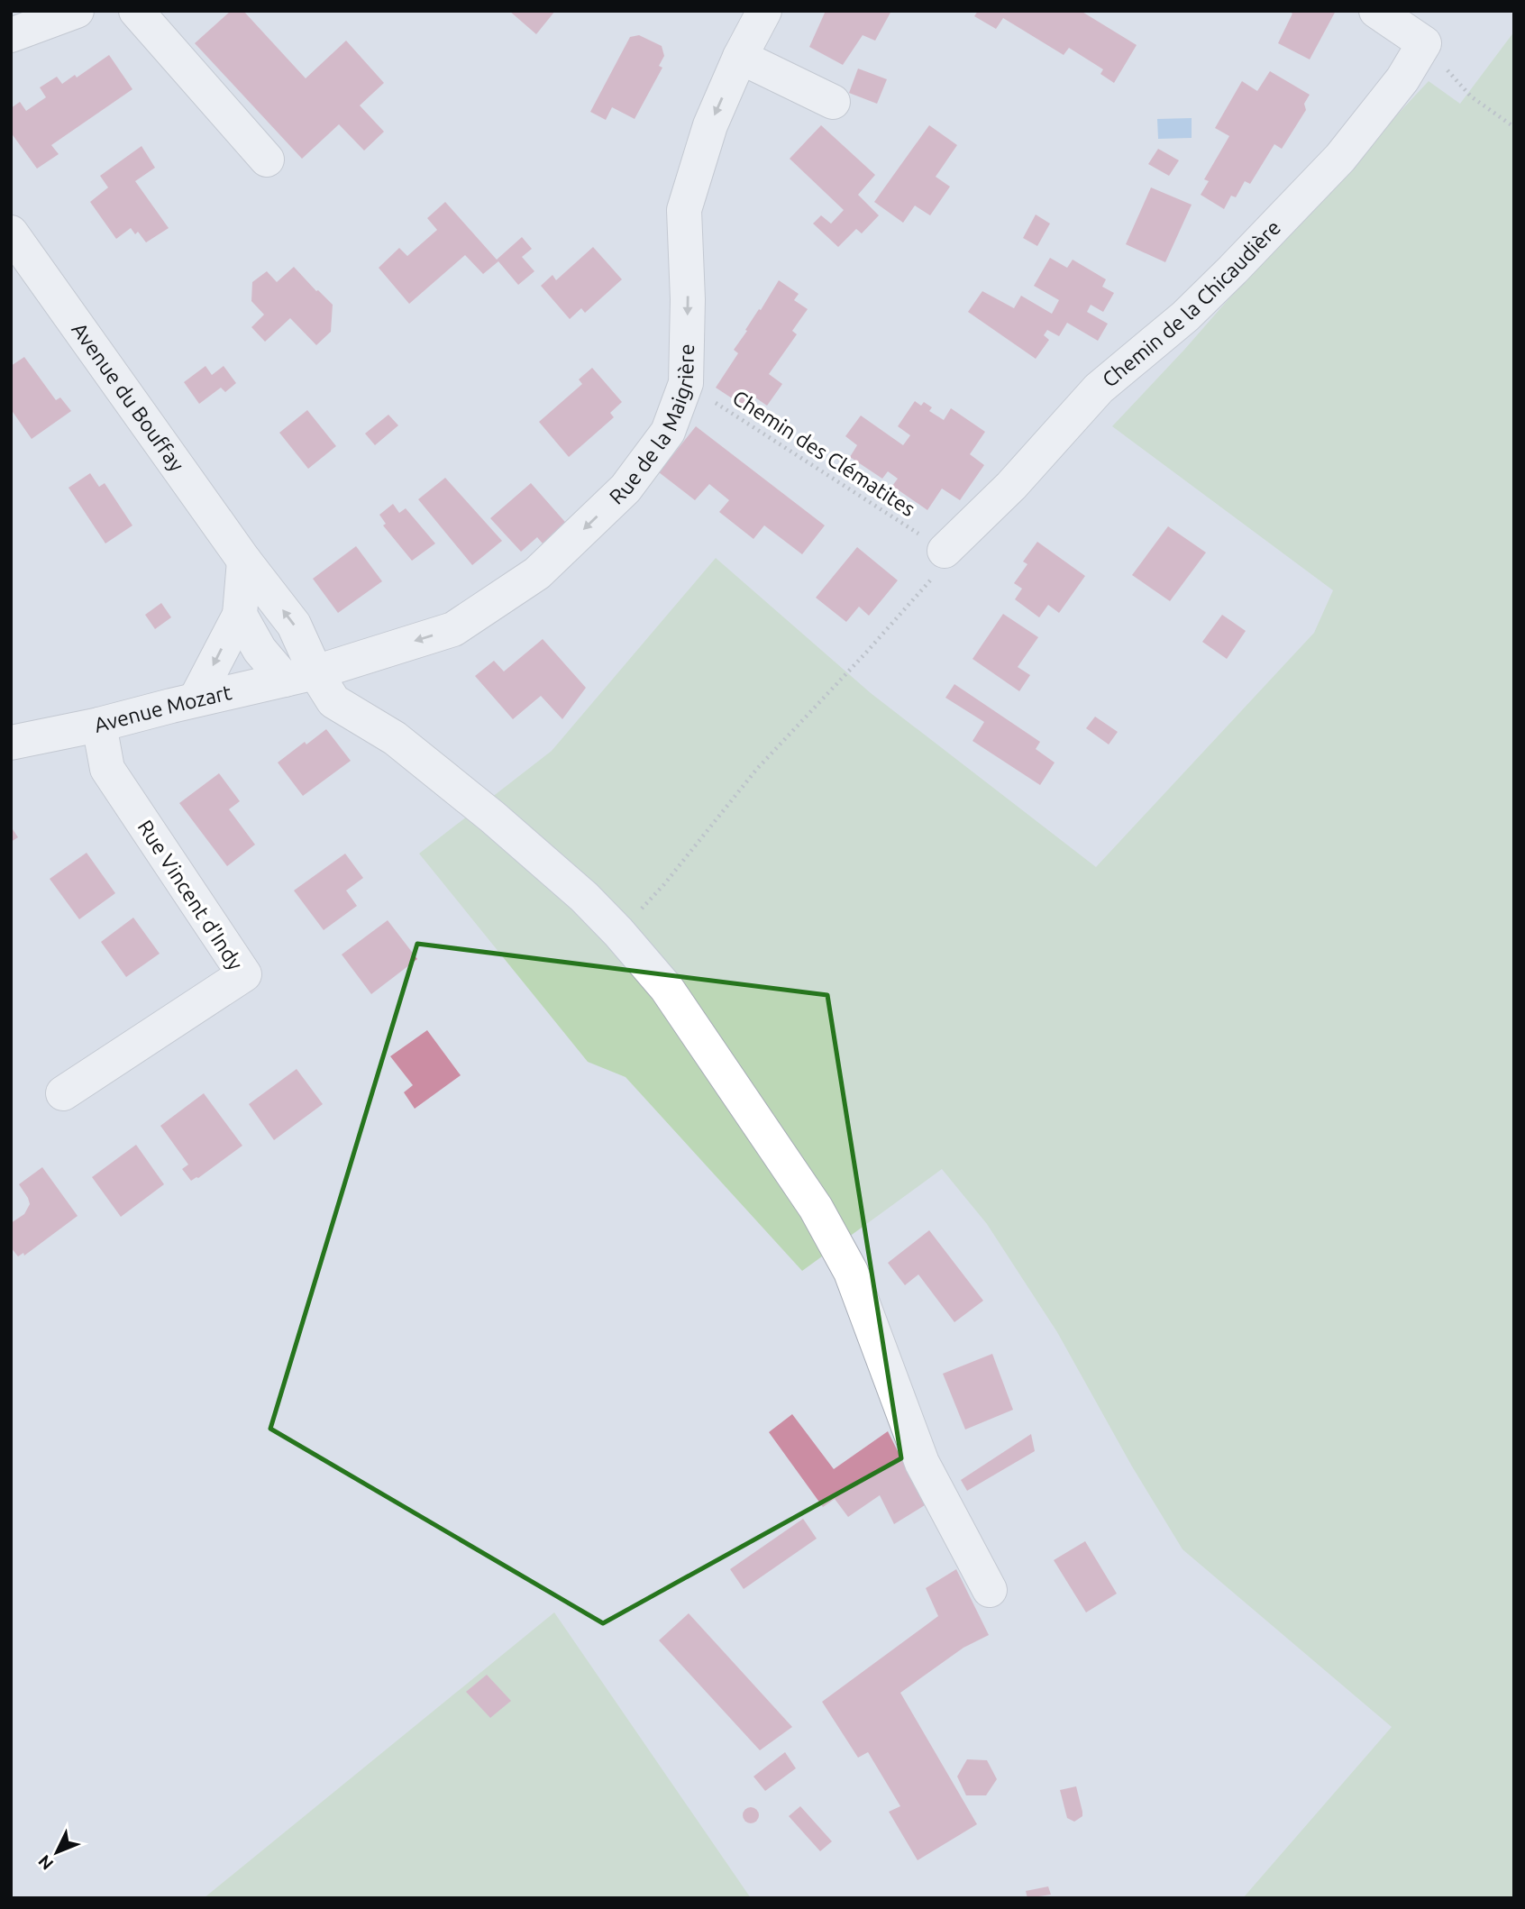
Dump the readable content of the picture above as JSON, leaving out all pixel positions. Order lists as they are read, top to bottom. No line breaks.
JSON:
{"streets":{"street":["Chemin de la Chicaudière","Avenue du Bouffay","Rue de la Maigrière","Avenue Mozart","Rue Vincent d'Indy"],"path":["Chemin des Clématites"]},"crossings":[["Chemin de la Chicaudière","Chemin des Clématites"],["Avenue du Bouffay","Rue de la Maigrière"],["Avenue du Bouffay","Avenue Mozart"],["Rue de la Maigrière","Chemin des Clématites"],["Rue de la Maigrière","Avenue Mozart"],["Avenue Mozart","Rue Vincent d'Indy"]],"one_way":["Rue de la Maigrière"],"north":"bottom left"}
